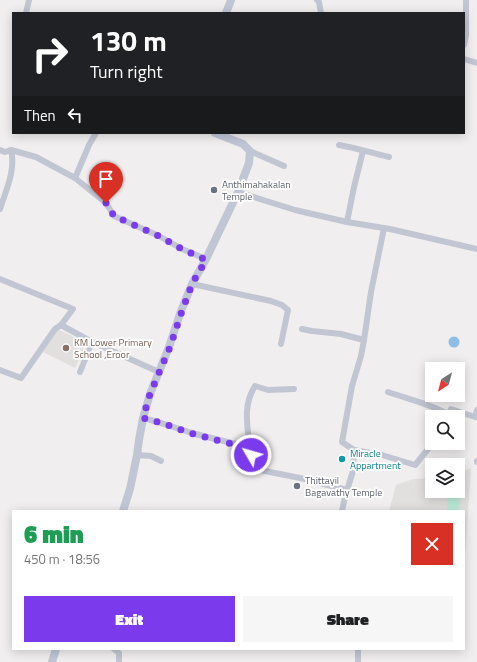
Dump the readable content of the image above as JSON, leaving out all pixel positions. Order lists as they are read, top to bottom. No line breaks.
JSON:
{"places":["Anthimahakalan Temple","KM Lower Primary School ,Eroor","Miracle Appartment","Thittayil Bagavathy Temple"],"north":"bottom left","page":{"turn":["130 m","Turn right"],"then":"Then","heading":["6 min","450 m · 18:56"],"buttons":["Exit","Share"]}}
